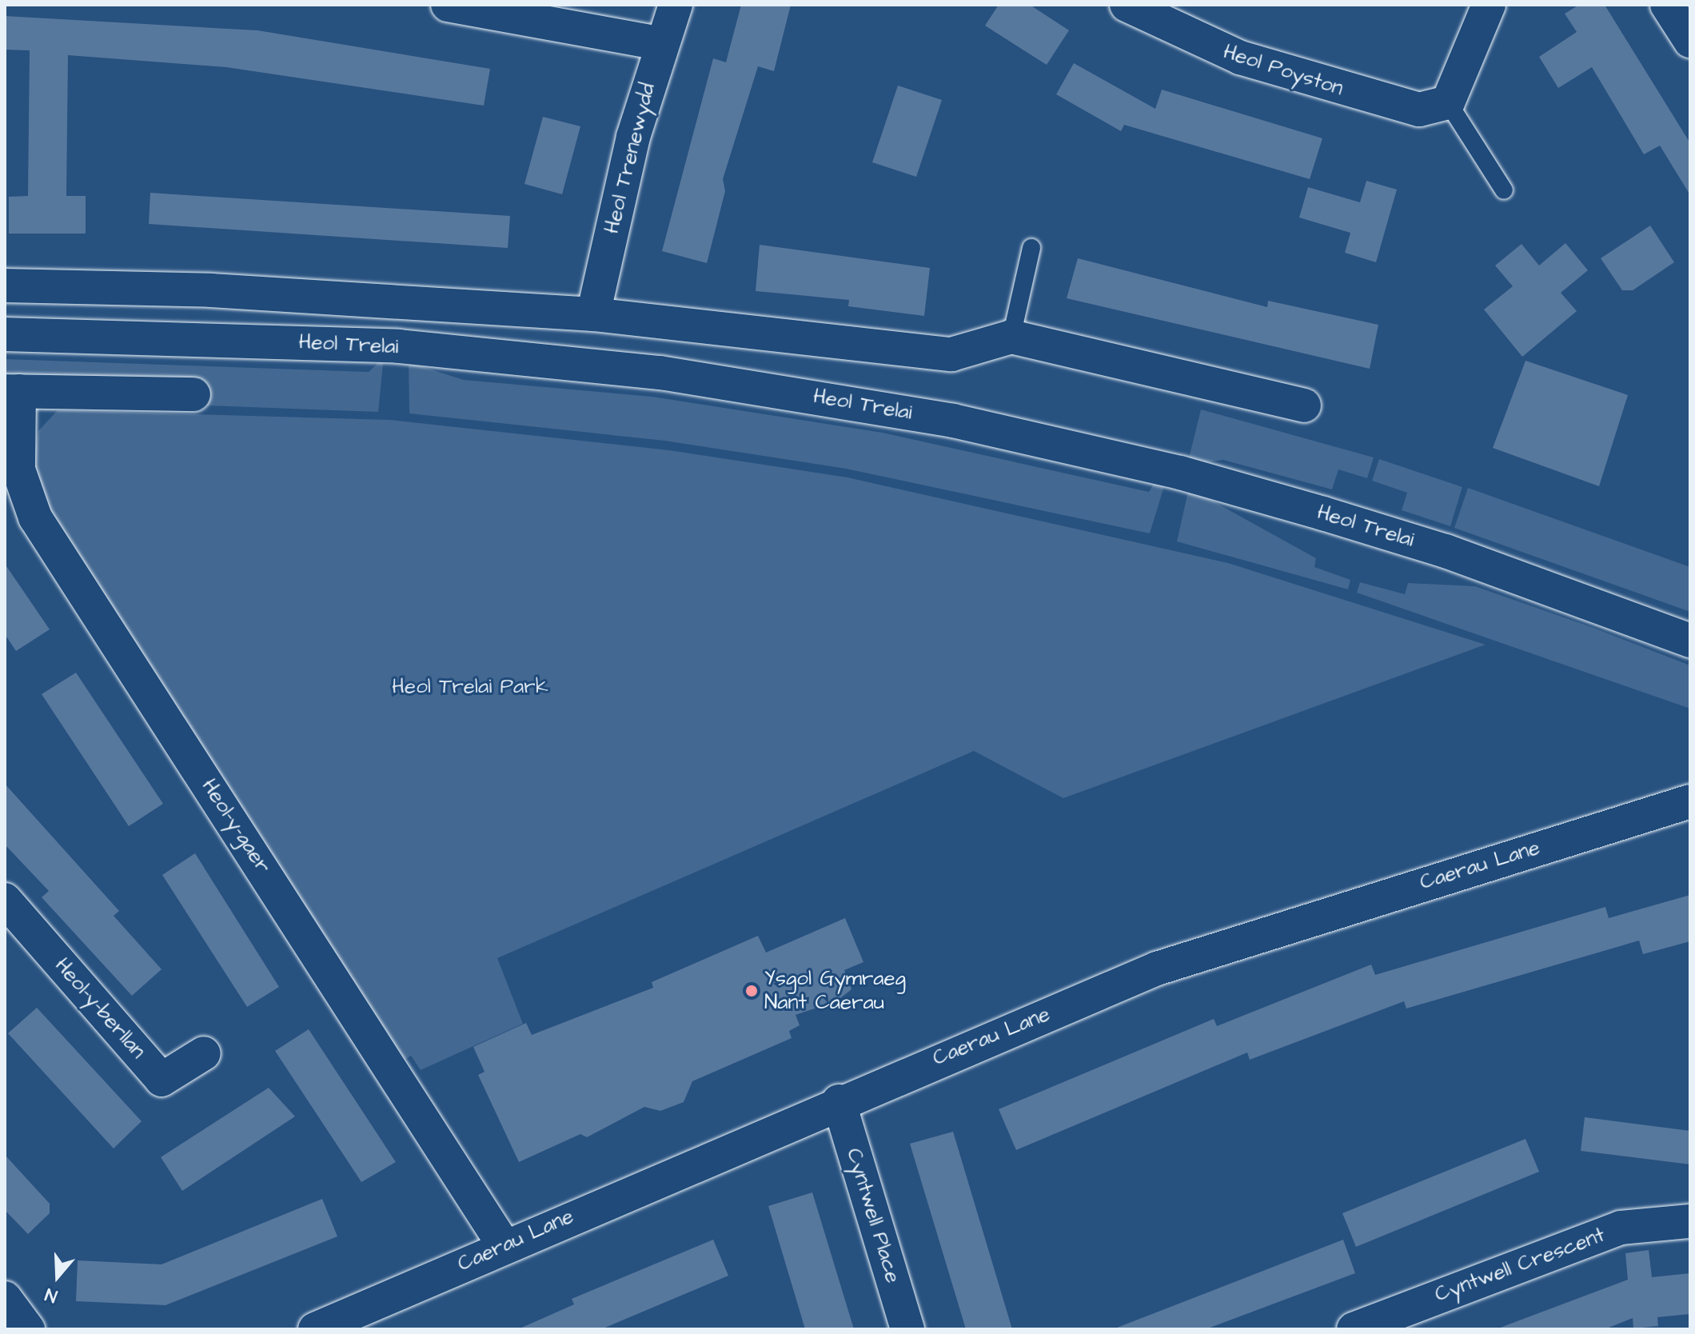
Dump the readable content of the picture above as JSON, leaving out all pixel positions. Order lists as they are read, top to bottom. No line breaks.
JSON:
{"streets":{"street":["Heol Poyston","Heol Trenewydd","Heol Trelai","Heol-y-gaer","Caerau Lane","Heol-y-berllan","Cyntwell Place","Cyntwell Crescent"]},"crossings":[["Heol-y-gaer","Caerau Lane"],["Caerau Lane","Cyntwell Place"]],"parks":["Heol Trelai Park"],"places":["Ysgol Gymraeg Nant Caerau"],"north":"bottom"}
